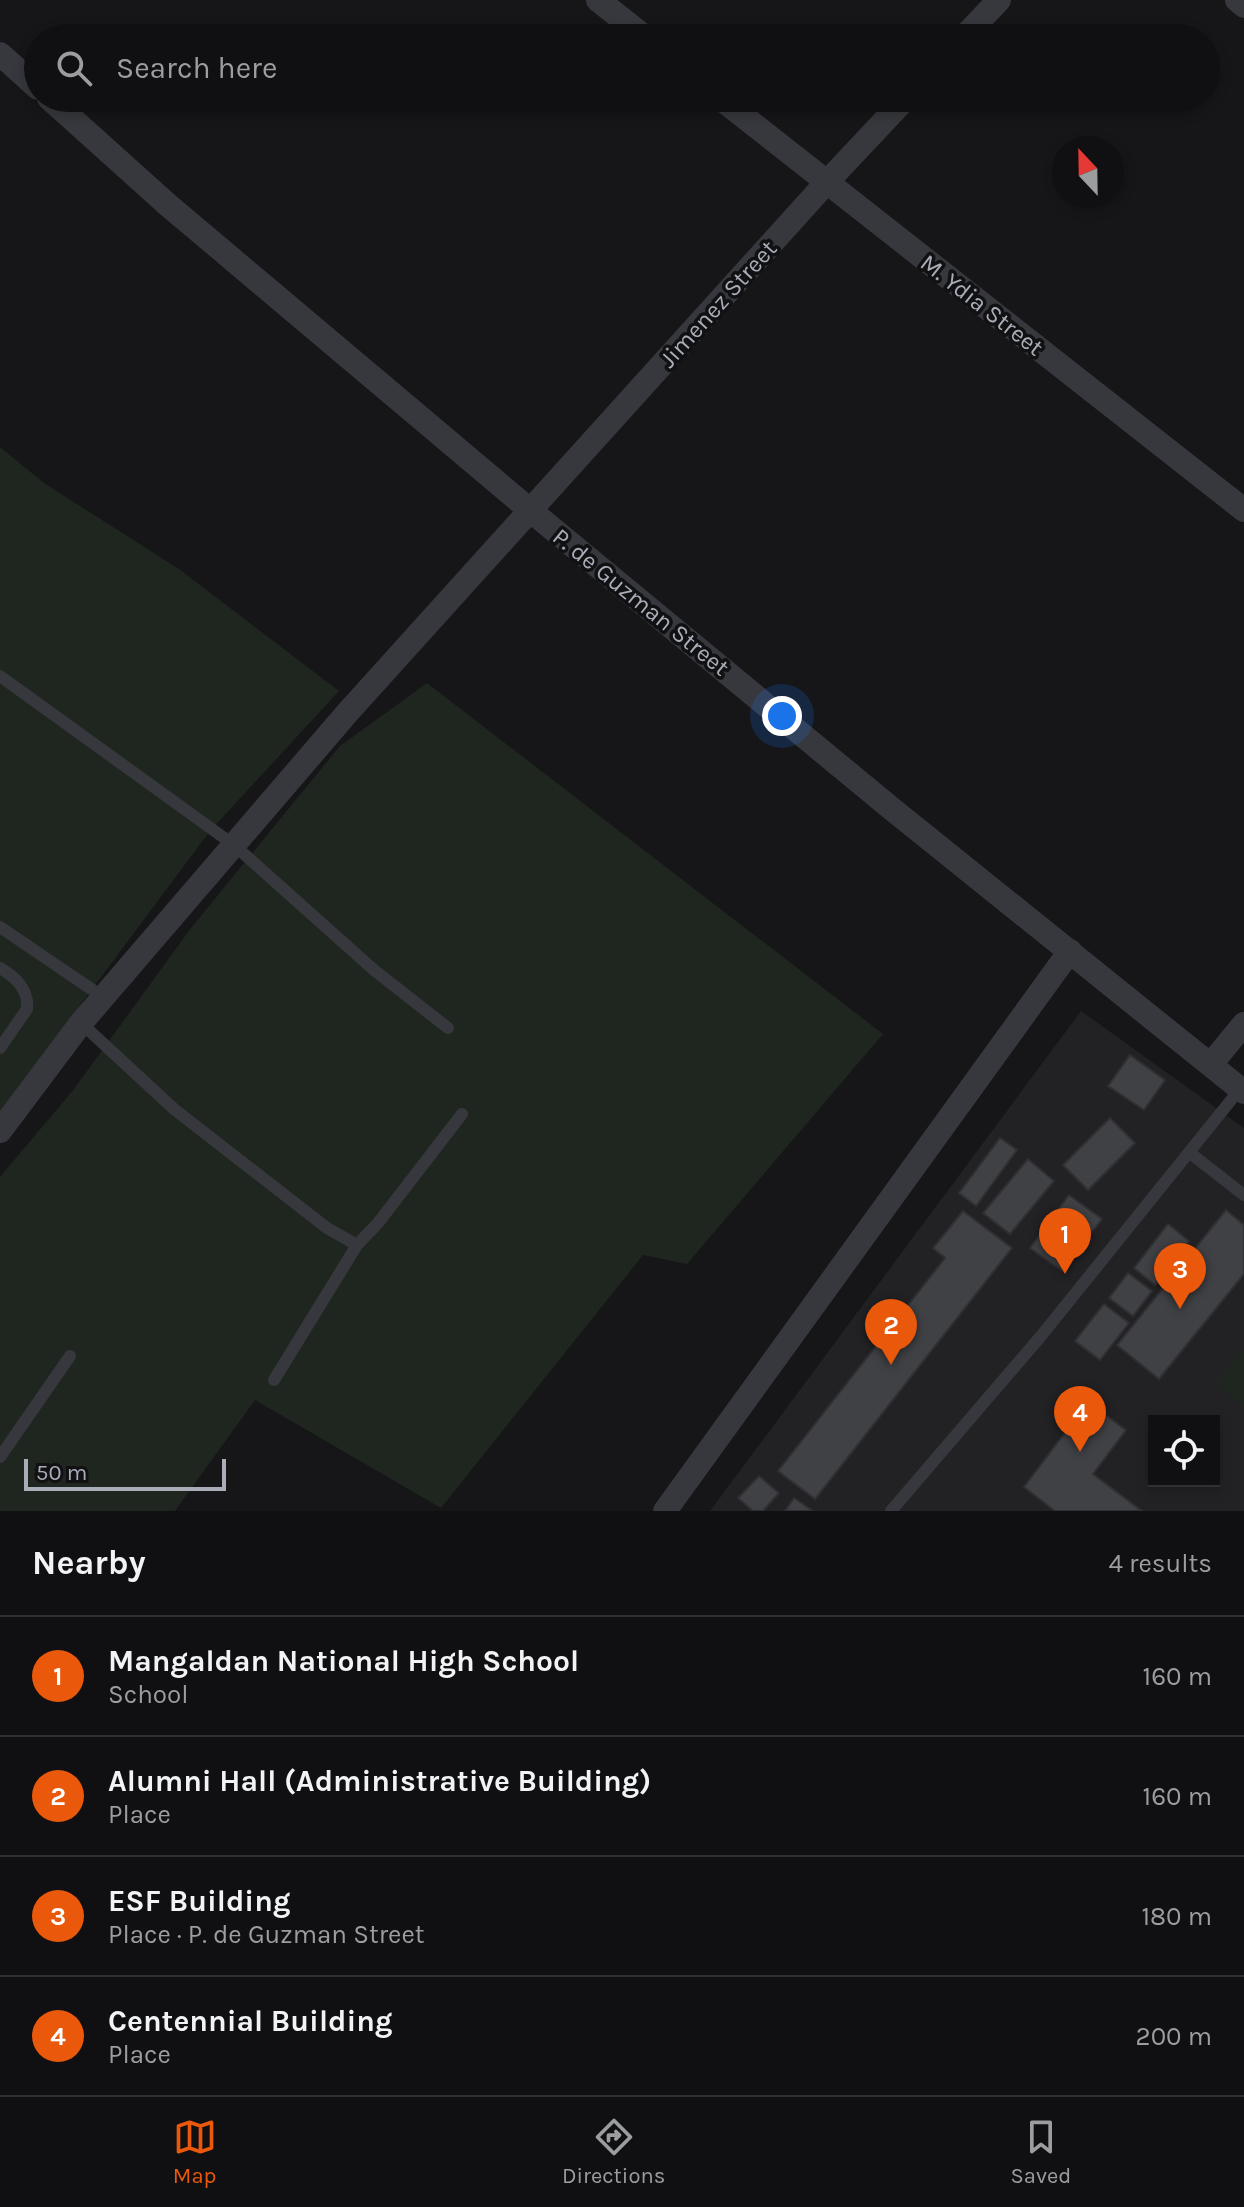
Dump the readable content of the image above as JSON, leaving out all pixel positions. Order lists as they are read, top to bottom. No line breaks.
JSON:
{"streets":{"street":["Jimenez Street","M. Ydia Street","P. de Guzman Street"]},"crossings":[["Jimenez Street","M. Ydia Street"],["Jimenez Street","P. de Guzman Street"]],"scale_bar":"50 m","north":"top","page":{"search":"Search here","pins":["1","3","2","4"],"scale":"50 m","heading":["Nearby","4 results"],"list":[{"mark":"1","name":"Mangaldan National High School","note":"School","value":"160 m"},{"mark":"2","name":"Alumni Hall (Administrative Building)","note":"Place","value":"160 m"},{"mark":"3","name":"ESF Building","note":"Place · P. de Guzman Street","value":"180 m"},{"mark":"4","name":"Centennial Building","note":"Place","value":"200 m"}],"nav":["Map","Directions","Saved"]}}
